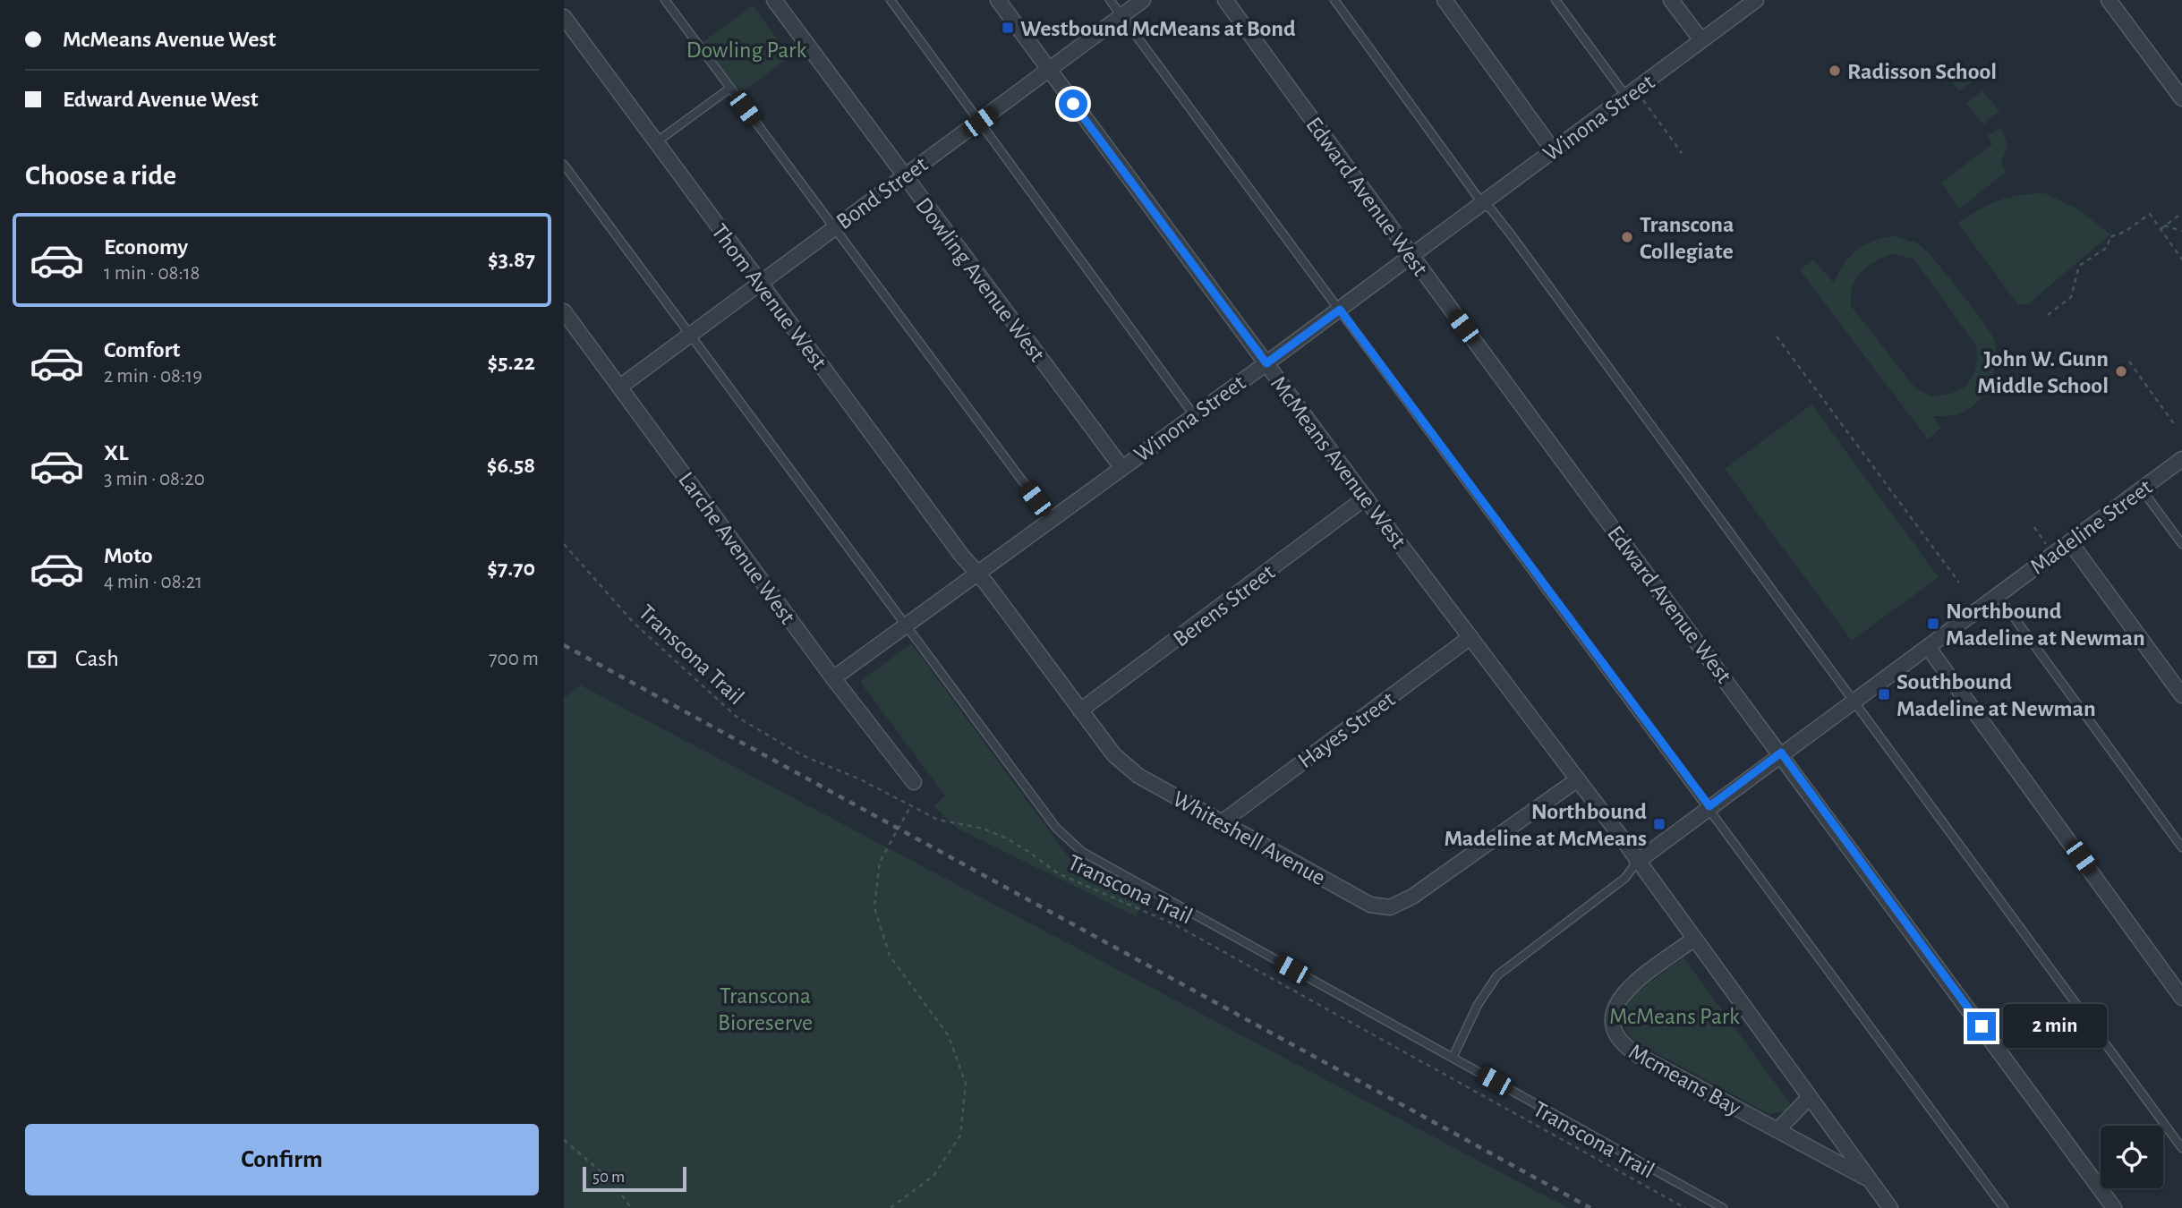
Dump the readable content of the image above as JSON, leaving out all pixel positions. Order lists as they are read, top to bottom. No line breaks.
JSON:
{"streets":{"street":["Winona Street","Bond Street","Edward Avenue West","Dowling Avenue West","Thom Avenue West","McMeans Avenue West","Madeline Street","Larche Avenue West","Berens Street","Hayes Street","Whiteshell Avenue","Mcmeans Bay"],"path":["Transcona Trail"]},"crossings":[["Winona Street","Edward Avenue West"],["Winona Street","Dowling Avenue West"],["Winona Street","Thom Avenue West"],["Winona Street","McMeans Avenue West"],["Winona Street","Larche Avenue West"],["Winona Street","Whiteshell Avenue"],["Bond Street","Dowling Avenue West"],["Bond Street","Thom Avenue West"],["Bond Street","McMeans Avenue West"],["Bond Street","Larche Avenue West"],["Edward Avenue West","Madeline Street"],["Thom Avenue West","Whiteshell Avenue"],["McMeans Avenue West","Madeline Street"],["McMeans Avenue West","Berens Street"],["McMeans Avenue West","Hayes Street"],["McMeans Avenue West","Whiteshell Avenue"],["Berens Street","Whiteshell Avenue"],["Hayes Street","Whiteshell Avenue"]],"parks":["Dowling Park","Transcona Bioreserve","McMeans Park"],"places":{"transit":["Westbound McMeans at Bond","Northbound Madeline at Newman","Southbound Madeline at Newman","Northbound Madeline at McMeans"],"other":["Radisson School","Transcona Collegiate","John W. Gunn Middle School"]},"scale_bar":"50 m","page":{"banner":["McMeans Avenue West","Edward Avenue West"],"heading":"Choose a ride","list":[{"name":"Economy","note":"1 min · 08:18","value":"$3.87"},{"name":"Comfort","note":"2 min · 08:19","value":"$5.22"},{"name":"XL","note":"3 min · 08:20","value":"$6.58"},{"name":"Moto","note":"4 min · 08:21","value":"$7.70"}],"pay":["Cash","700 m"],"bubble":"2 min","buttons":"Confirm","scale":"50 m"}}
